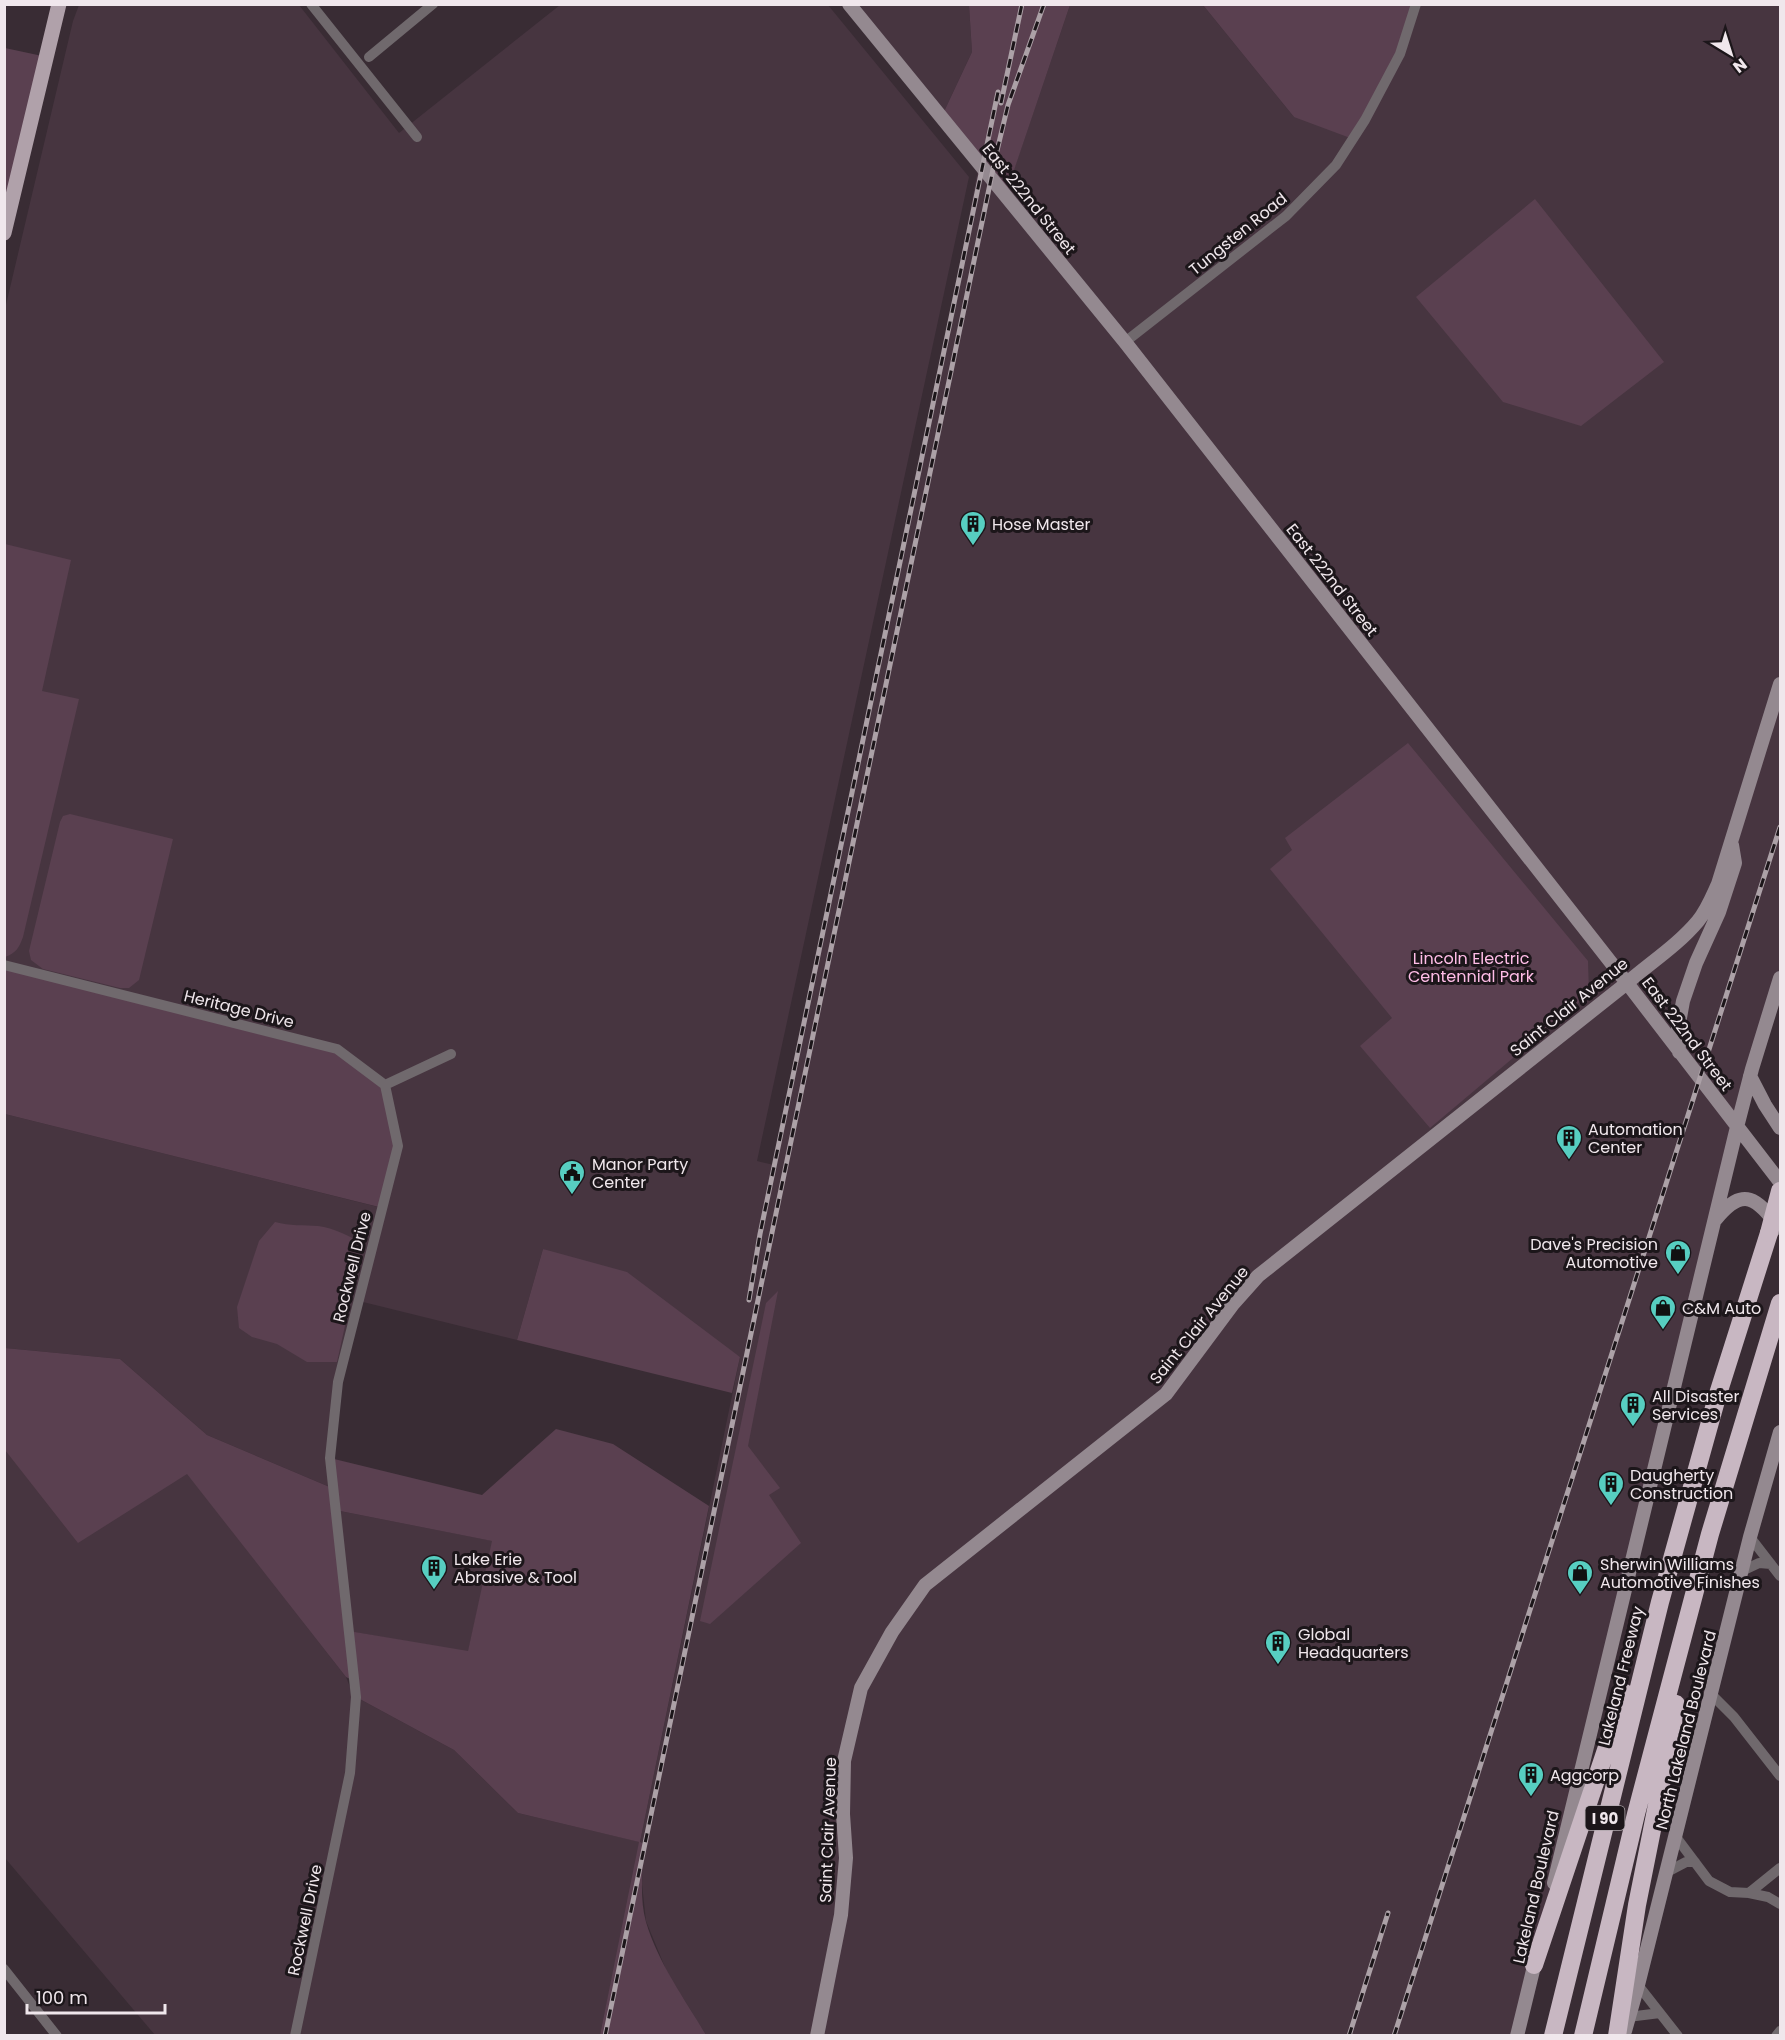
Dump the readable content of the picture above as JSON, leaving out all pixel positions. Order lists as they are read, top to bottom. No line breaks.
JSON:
{"streets":{"highway":["Lakeland Freeway","I 90"],"street":["East 222nd Street","Tungsten Road","Saint Clair Avenue","Heritage Drive","Rockwell Drive","North Lakeland Boulevard","Lakeland Boulevard"]},"crossings":[["East 222nd Street","Tungsten Road"],["East 222nd Street","Saint Clair Avenue"],["East 222nd Street","Lakeland Boulevard"],["Heritage Drive","Rockwell Drive"]],"parks":["Lincoln Electric Centennial Park"],"places":{"building":["Hose Master","Automation Center","All Disaster Services","Daugherty Construction","Lake Erie Abrasive & Tool","Global Headquarters","Aggcorp"],"public building":["Manor Party Center"],"shop":["Dave's Precision Automotive","C&M Auto","Sherwin Williams Automotive Finishes"]},"scale_bar":"100 m","north":"bottom right"}
